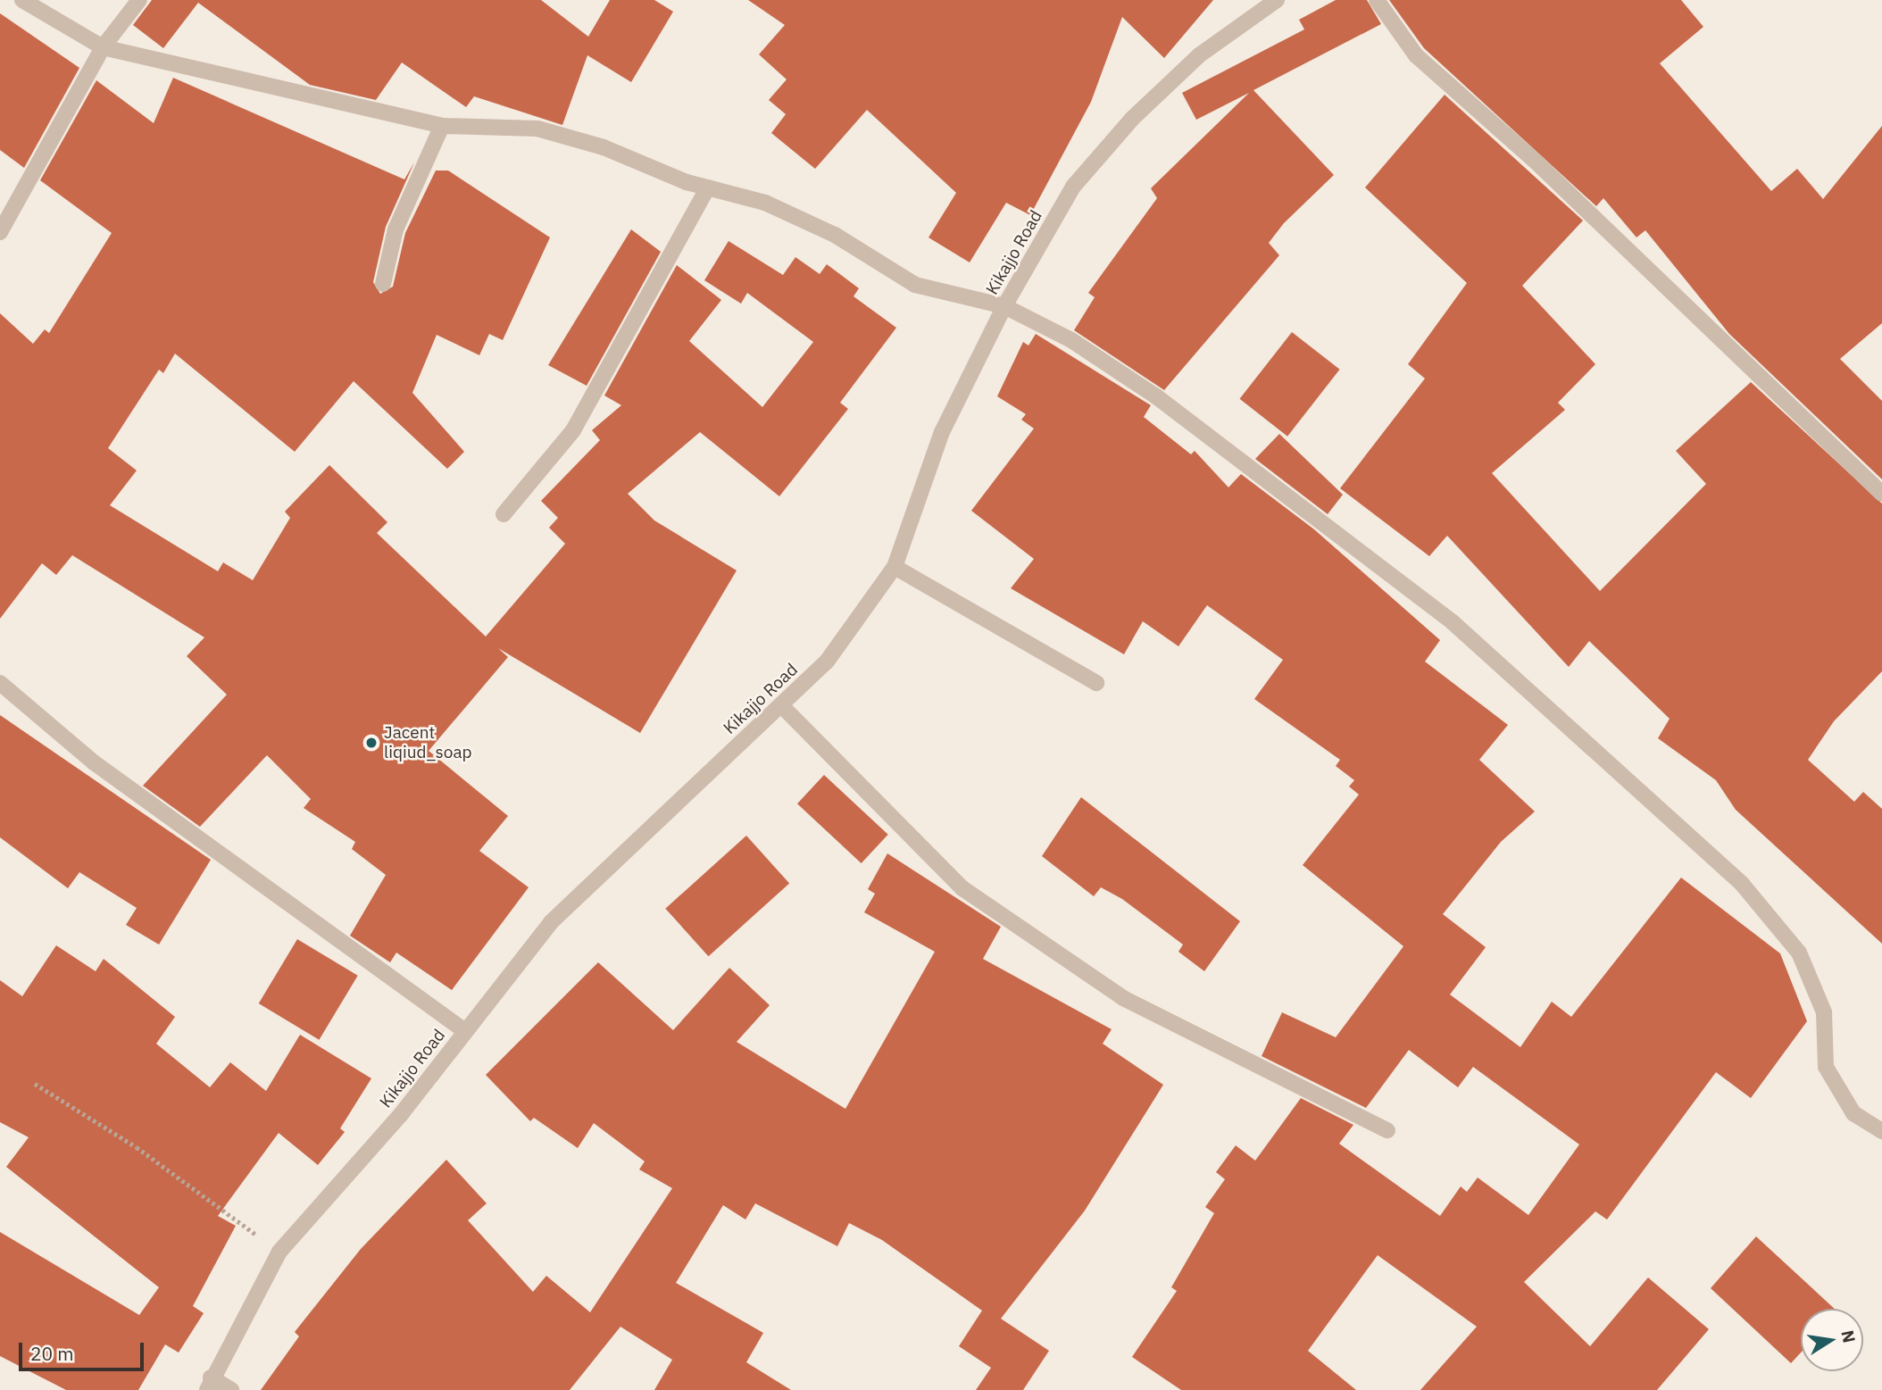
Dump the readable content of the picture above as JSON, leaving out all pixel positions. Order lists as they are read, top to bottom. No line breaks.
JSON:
{"streets":{"street":["Kikajjo Road"]},"places":["Jacent liqiud_soap"],"scale_bar":"20 m","north":"right"}
